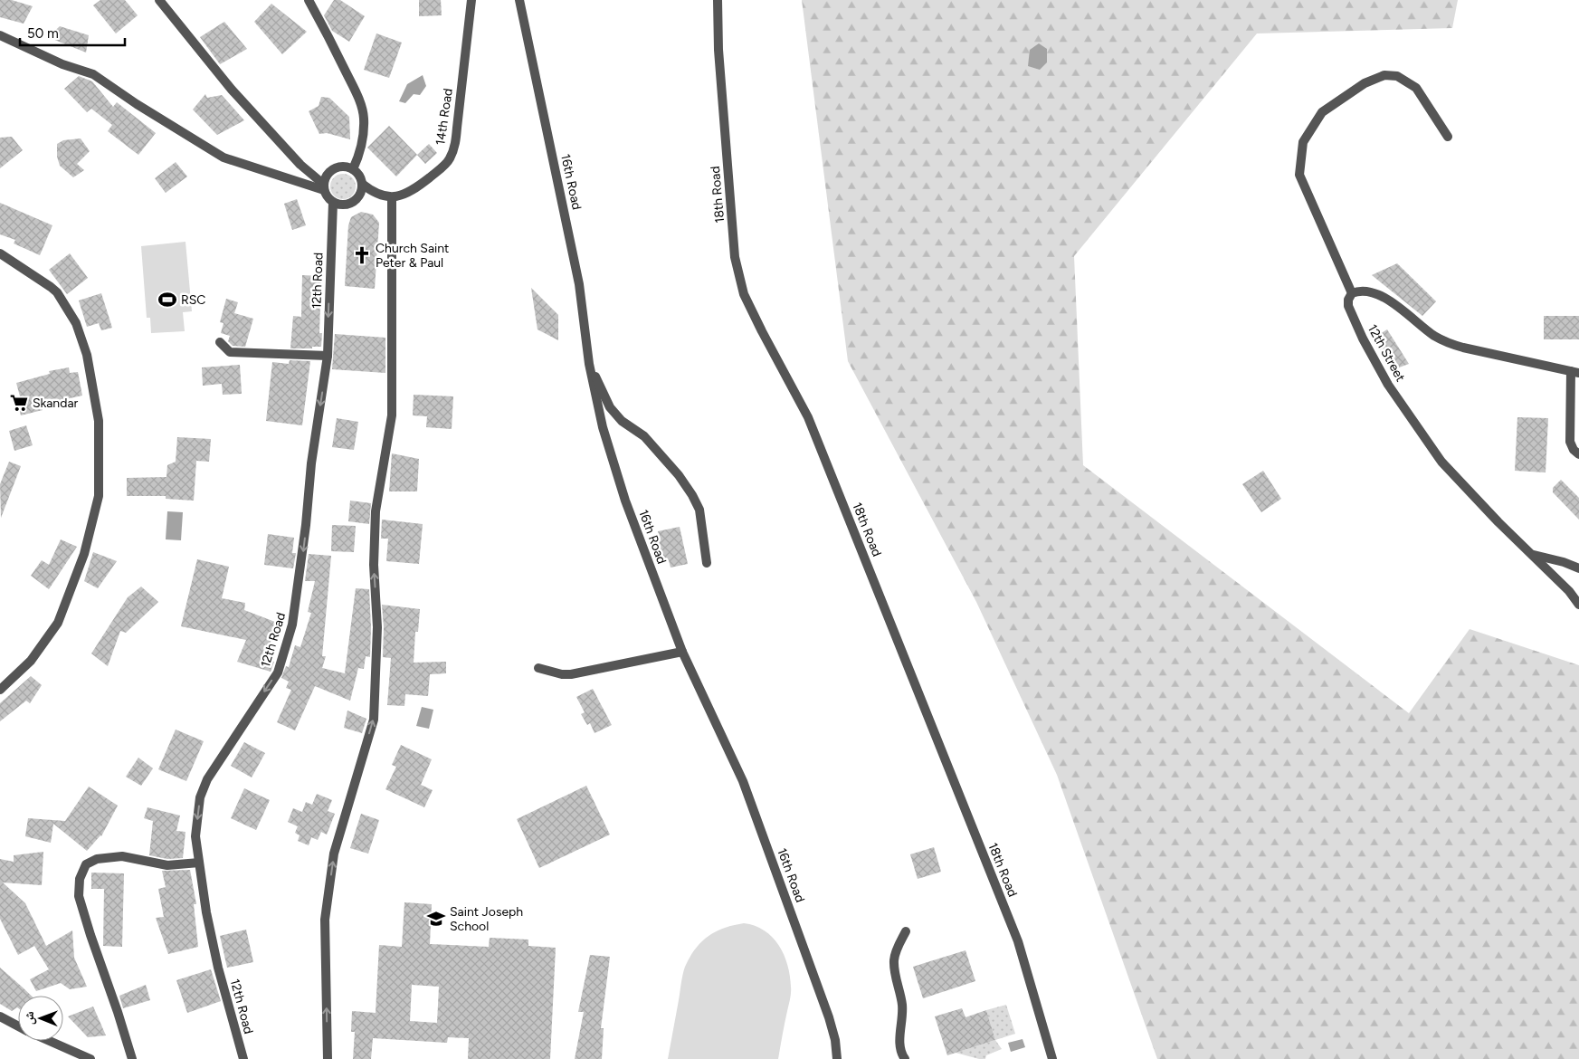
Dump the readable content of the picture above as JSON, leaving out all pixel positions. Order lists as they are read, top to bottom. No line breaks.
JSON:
{"streets":{"street":["14th Road","16th Road","18th Road","12th Road","12th Street"]},"places":{"church":["Church Saint Peter & Paul"],"sports":["RSC"],"supermarket":["Skandar"],"school or university":["Saint Joseph School"]},"scale_bar":"50 m","north":"left"}
